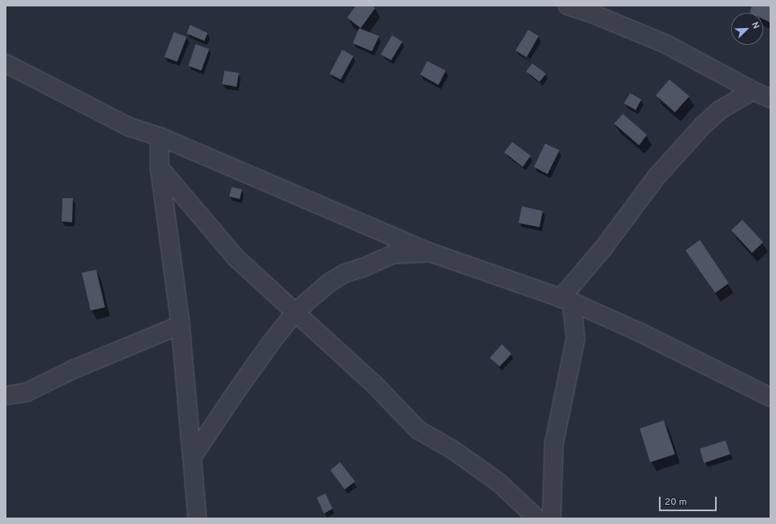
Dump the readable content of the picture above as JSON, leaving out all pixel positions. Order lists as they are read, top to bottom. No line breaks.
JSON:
{"scale_bar":"20 m","north":"top right"}
